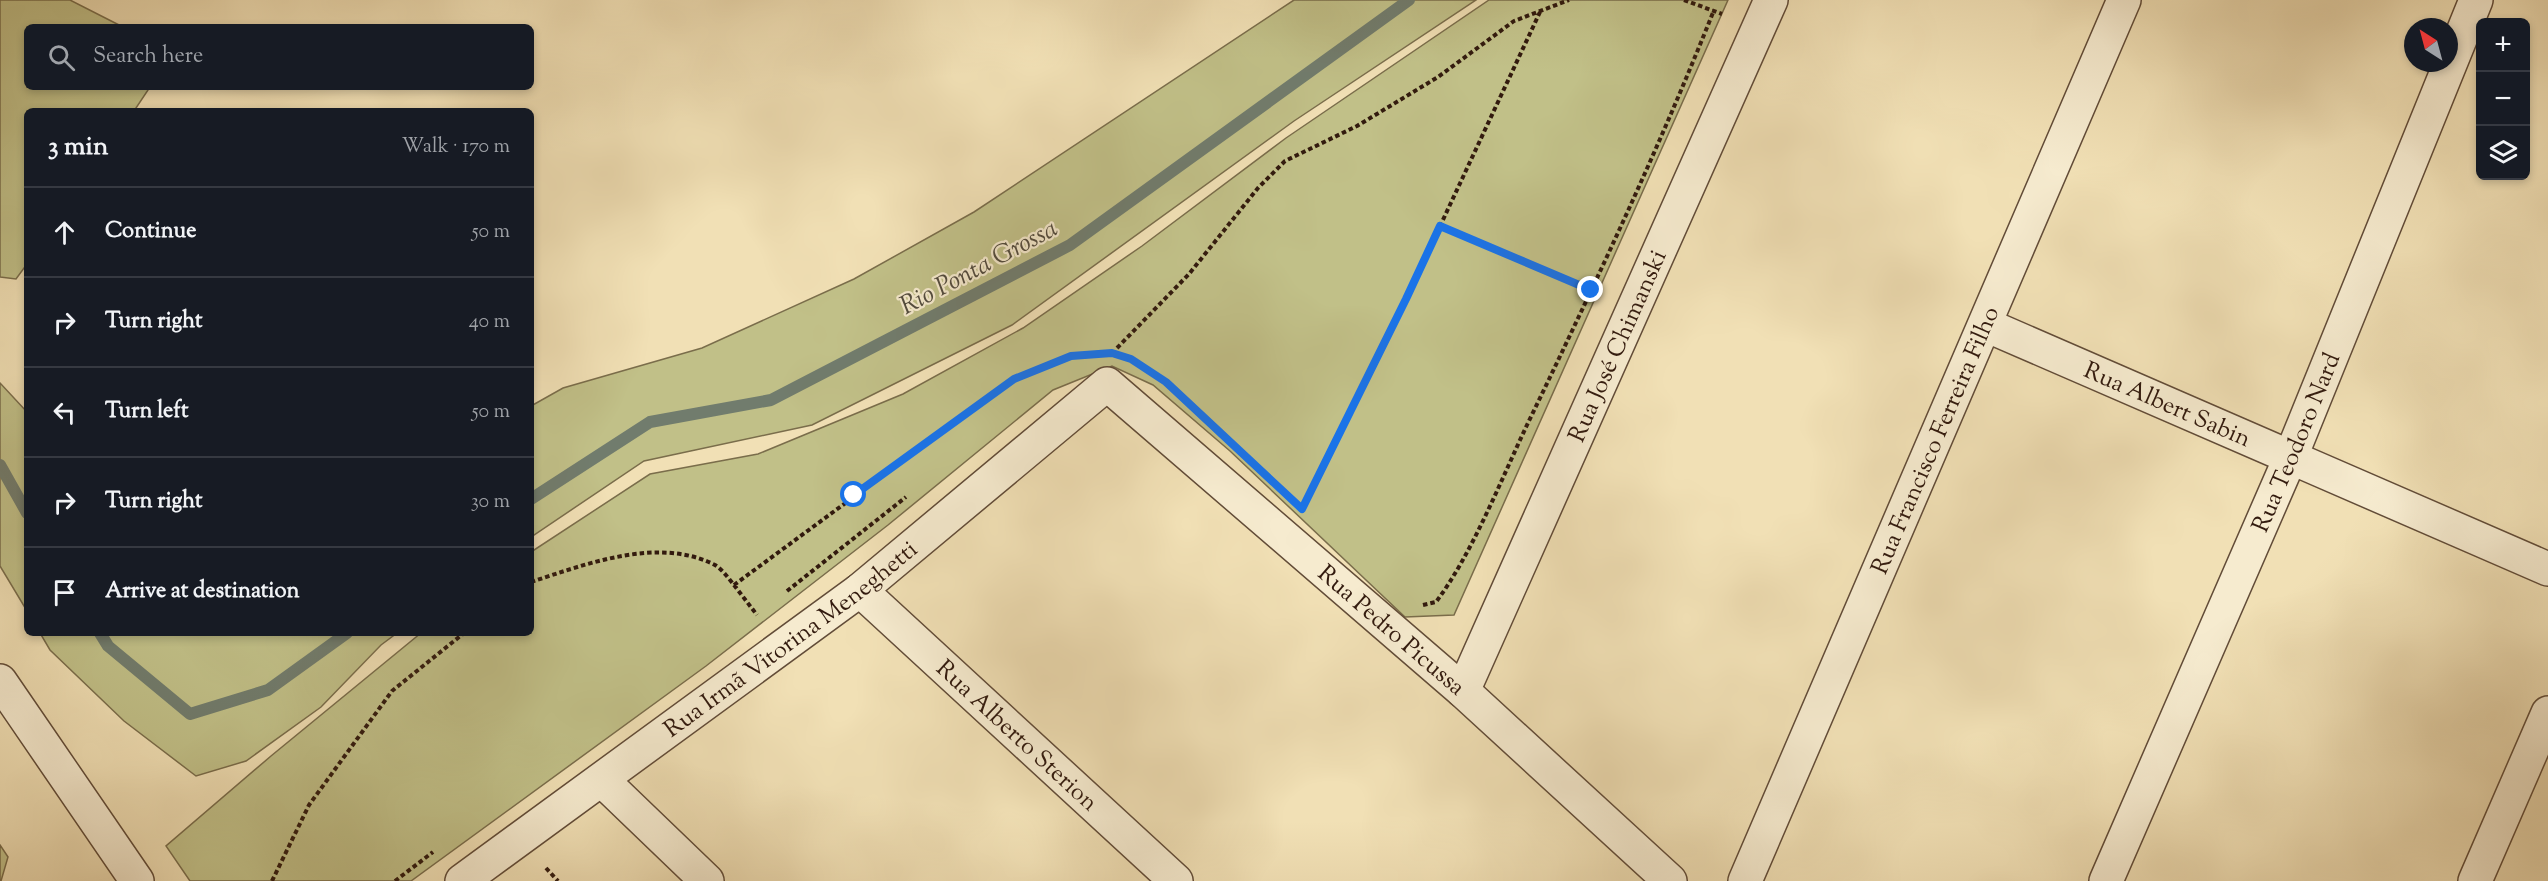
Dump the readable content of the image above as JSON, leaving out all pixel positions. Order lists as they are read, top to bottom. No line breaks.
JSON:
{"streets":{"street":["Rua José Chimanski","Rua Albert Sabin","Rua Francisco Ferreira Filho","Rua Teodoro Nard","Rua Pedro Picussa","Rua Irmã Vitorina Meneghetti","Rua Alberto Sterion"]},"crossings":[["Rua José Chimanski","Rua Pedro Picussa"],["Rua Albert Sabin","Rua Francisco Ferreira Filho"],["Rua Albert Sabin","Rua Teodoro Nard"],["Rua Pedro Picussa","Rua Irmã Vitorina Meneghetti"],["Rua Irmã Vitorina Meneghetti","Rua Alberto Sterion"]],"water":["Rio Ponta Grossa"],"north":"top left","page":{"map_buttons":["+","−"],"search":"Search here","heading":["3 min","Walk · 170 m"],"list":[["Continue","50 m"],["Turn right","40 m"],["Turn left","50 m"],["Turn right","30 m"],"Arrive at destination"]}}
